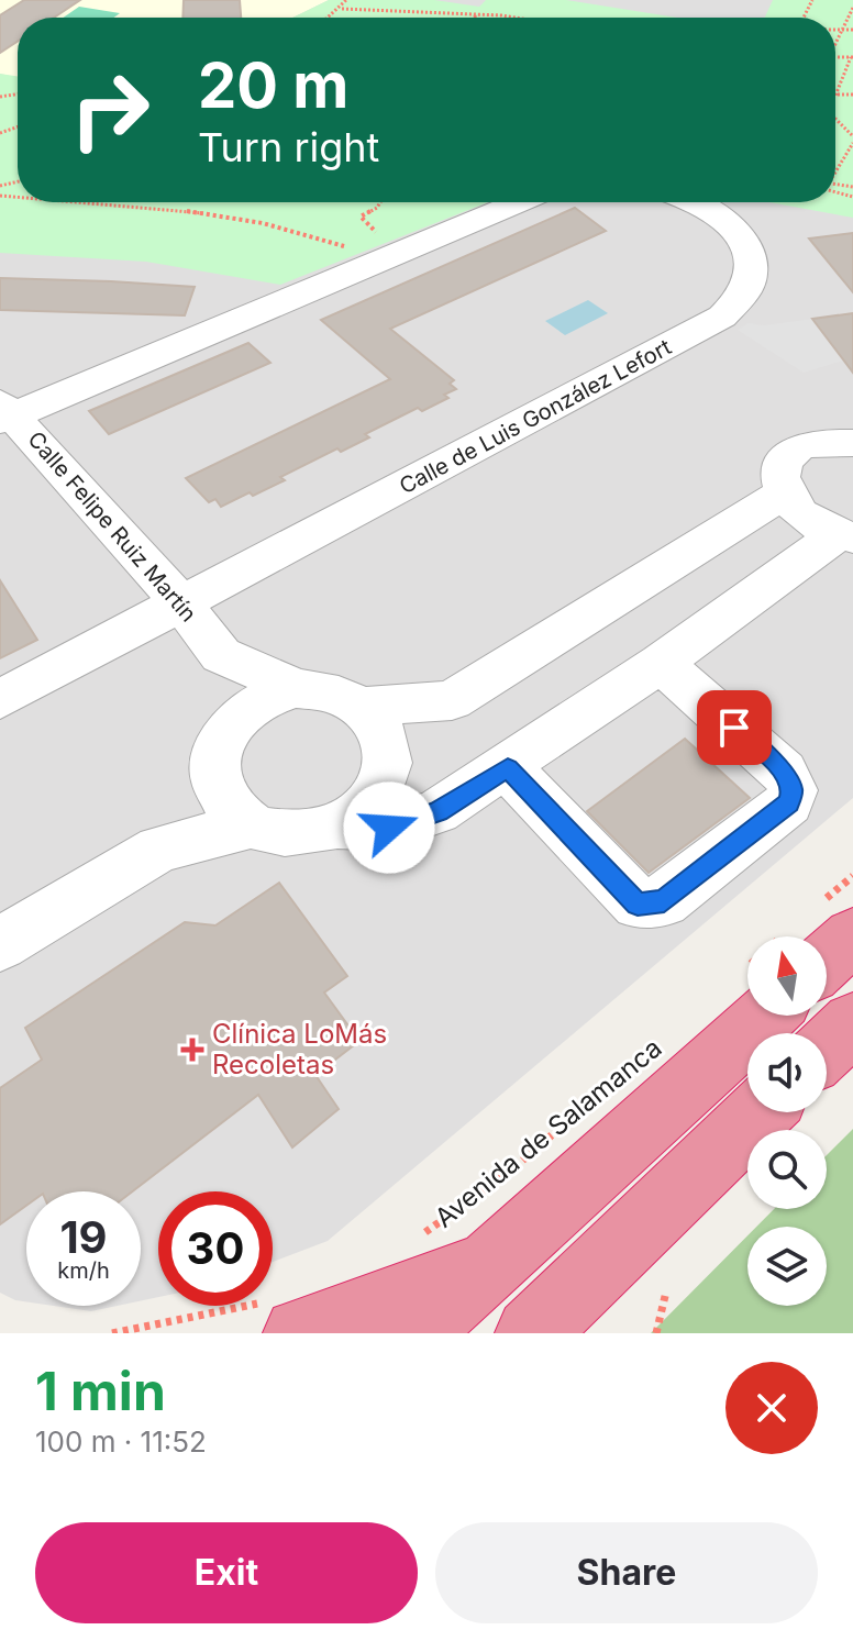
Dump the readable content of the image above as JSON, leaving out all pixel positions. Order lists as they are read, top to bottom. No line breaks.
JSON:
{"streets":{"street":["Calle de Luis González Lefort","Calle Felipe Ruiz Martín"],"path":["Avenida de Salamanca"]},"crossings":[["Calle de Luis González Lefort","Calle Felipe Ruiz Martín"]],"places":{"health":["Clínica LoMás Recoletas"]},"north":"top","page":{"turn":["20 m","Turn right"],"speed":"19 km/h","limit":"30","heading":["1 min","100 m · 11:52"],"buttons":["Exit","Share"]}}
